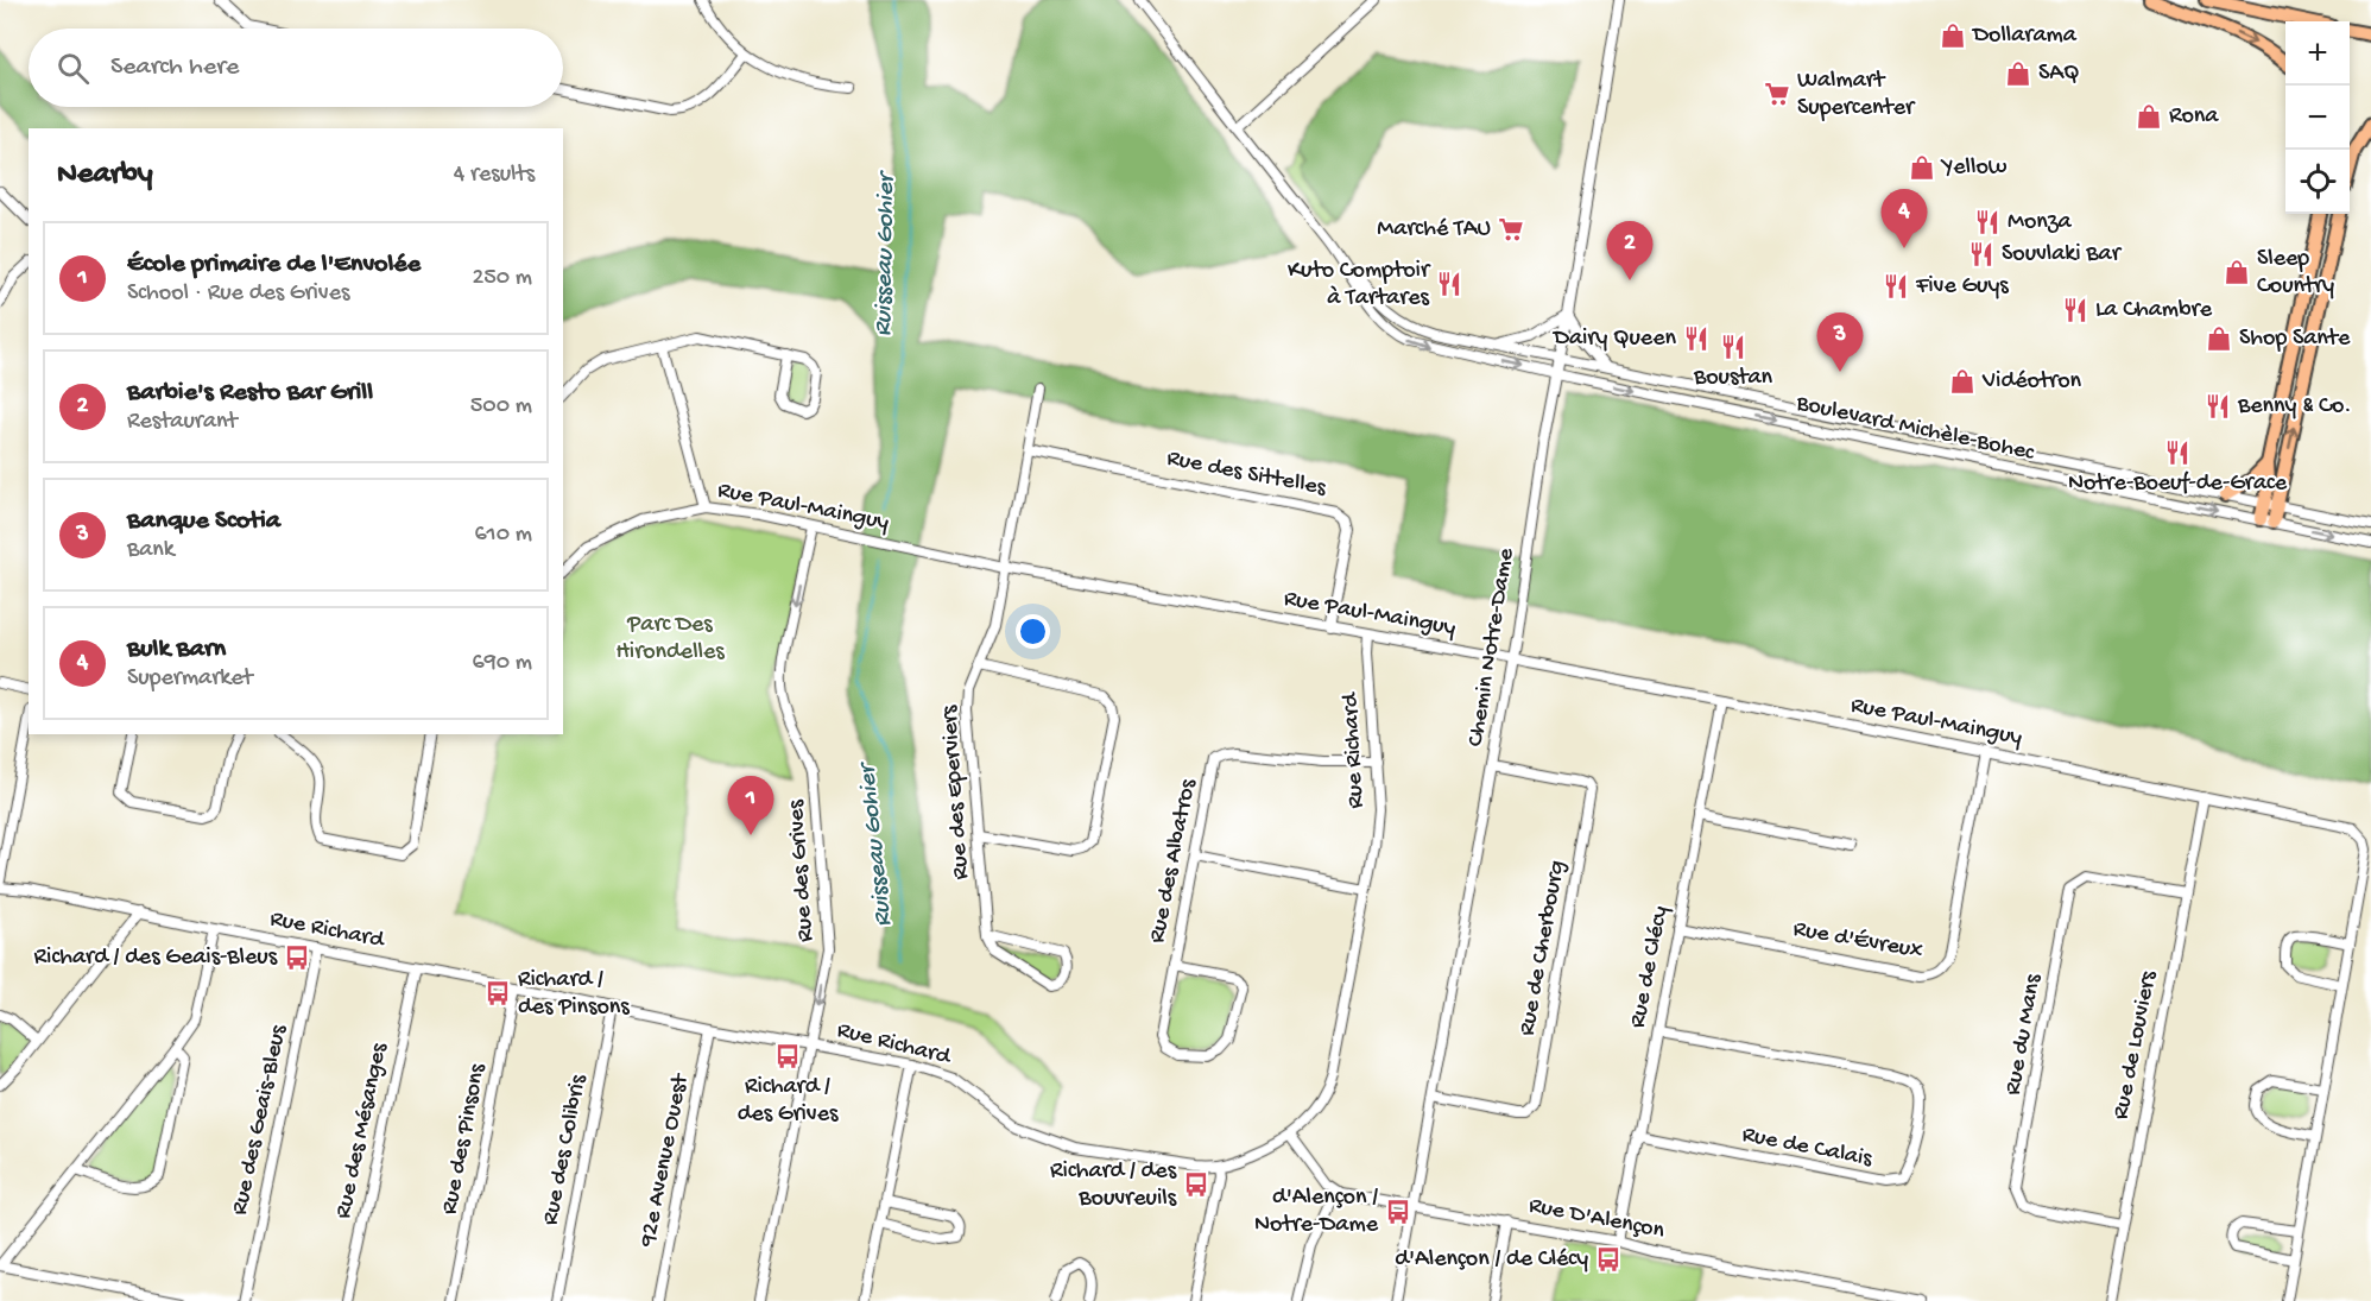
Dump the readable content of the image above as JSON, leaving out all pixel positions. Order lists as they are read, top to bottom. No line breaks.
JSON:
{"streets":{"street":["Boulevard Michèle-Bohec","Rue des Sittelles","Rue Paul-Mainguy","Chemin Notre-Dame","Rue Richard","Rue des Eperviers","Rue des Albatros","Rue des Grives","Rue d'Évreux","Rue de Cherbourg","Rue de Clécy","Rue du Mans","Rue de Louviers","Rue des Geais-Bleus","Rue des Mésanges","Rue des Pinsons","Rue de Calais","Rue des Colibris","92e Avenue Ouest","Rue D'Alençon"]},"crossings":[["Boulevard Michèle-Bohec","Chemin Notre-Dame"],["Rue des Sittelles","Rue Paul-Mainguy"],["Rue des Sittelles","Rue des Eperviers"],["Rue Paul-Mainguy","Chemin Notre-Dame"],["Rue Paul-Mainguy","Rue Richard"],["Rue Paul-Mainguy","Rue des Eperviers"],["Rue Paul-Mainguy","Rue des Grives"],["Rue Paul-Mainguy","Rue d'Évreux"],["Rue Paul-Mainguy","Rue de Clécy"],["Rue Paul-Mainguy","Rue de Louviers"],["Chemin Notre-Dame","Rue de Cherbourg"],["Chemin Notre-Dame","Rue D'Alençon"],["Rue Richard","Rue des Albatros"],["Rue Richard","Rue des Grives"],["Rue Richard","Rue des Geais-Bleus"],["Rue Richard","Rue des Mésanges"],["Rue Richard","Rue des Pinsons"],["Rue Richard","Rue des Colibris"],["Rue Richard","92e Avenue Ouest"],["Rue d'Évreux","Rue de Clécy"],["Rue de Clécy","Rue de Calais"],["Rue de Clécy","Rue D'Alençon"],["Rue du Mans","Rue de Louviers"]],"one_way":["Rue des Grives"],"water":["Ruisseau Gohier"],"parks":["Parc Des Hirondelles"],"places":{"shop":["Dollarama","SAQ","Rona","Yellow","Sleep Country","Shop Sante","Vidéotron"],"supermarket":["Walmart Supercenter","Marché TAU"],"restaurant":["Monza","Souvlaki Bar","Kuto Comptoir à Tartares","Five Guys","La Chambre","Dairy Queen","Boustan","Benny & Co.","Notre-Boeuf-de-Grace"],"bus stop":["Richard / des Geais-Bleus","Richard / des Pinsons","Richard / des Grives","Richard / des Bouvreuils","d'Alençon / Notre-Dame","d'Alençon / de Clécy"]},"page":{"map_buttons":["+","−"],"search":"Search here","heading":["Nearby","4 results"],"pins":["4","2","3","1"],"list":[{"mark":"1","name":"École primaire de l'Envolée","note":"School · Rue des Grives","value":"250 m"},{"mark":"2","name":"Barbie's Resto Bar Grill","note":"Restaurant","value":"500 m"},{"mark":"3","name":"Banque Scotia","note":"Bank","value":"610 m"},{"mark":"4","name":"Bulk Barn","note":"Supermarket","value":"690 m"}]}}
